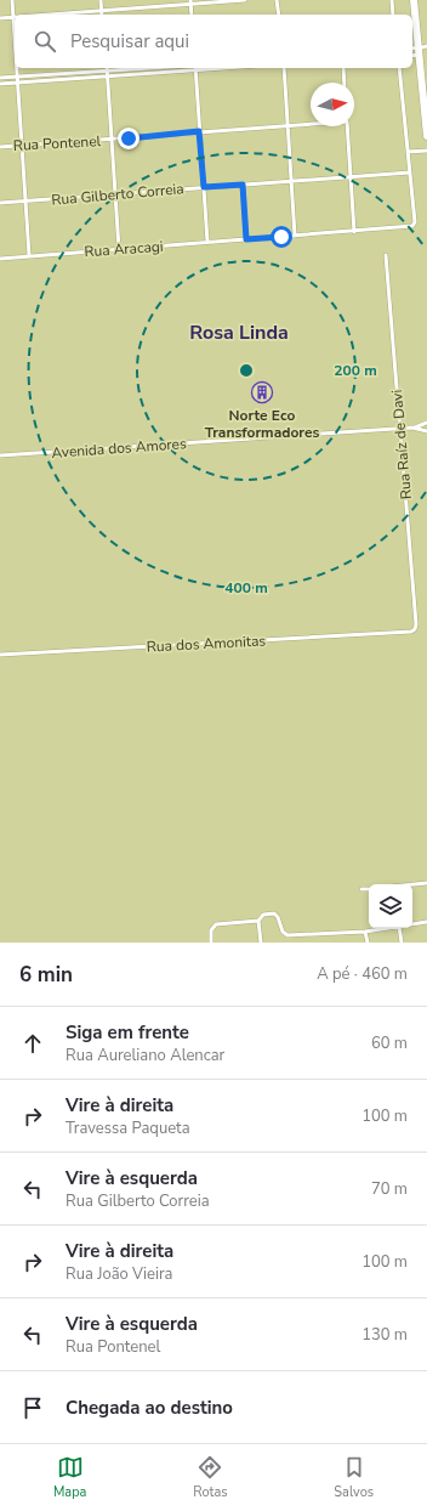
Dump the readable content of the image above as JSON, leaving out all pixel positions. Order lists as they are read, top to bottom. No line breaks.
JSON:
{"streets":{"street":["Rua Pontenel","Rua Gilberto Correia","Rua Aracagi","Rua Raíz de Davi","Avenida dos Amores","Rua dos Amonitas"]},"crossings":[["Rua Gilberto Correia","Rua Aracagi"],["Rua Raíz de Davi","Avenida dos Amores"],["Rua Raíz de Davi","Rua dos Amonitas"]],"districts":["Rosa Linda"],"places":{"building":["Norte Eco Transformadores"]},"north":"right","page":{"search":"Pesquisar aqui","heading":["6 min","A pé · 460 m"],"list":[["Siga em frente","Rua Aureliano Alencar","60 m"],["Vire à direita","Travessa Paqueta","100 m"],["Vire à esquerda","Rua Gilberto Correia","70 m"],["Vire à direita","Rua João Vieira","100 m"],["Vire à esquerda","Rua Pontenel","130 m"],"Chegada ao destino"],"nav":["Mapa","Rotas","Salvos"]},"rings":["200 m","400 m"]}
